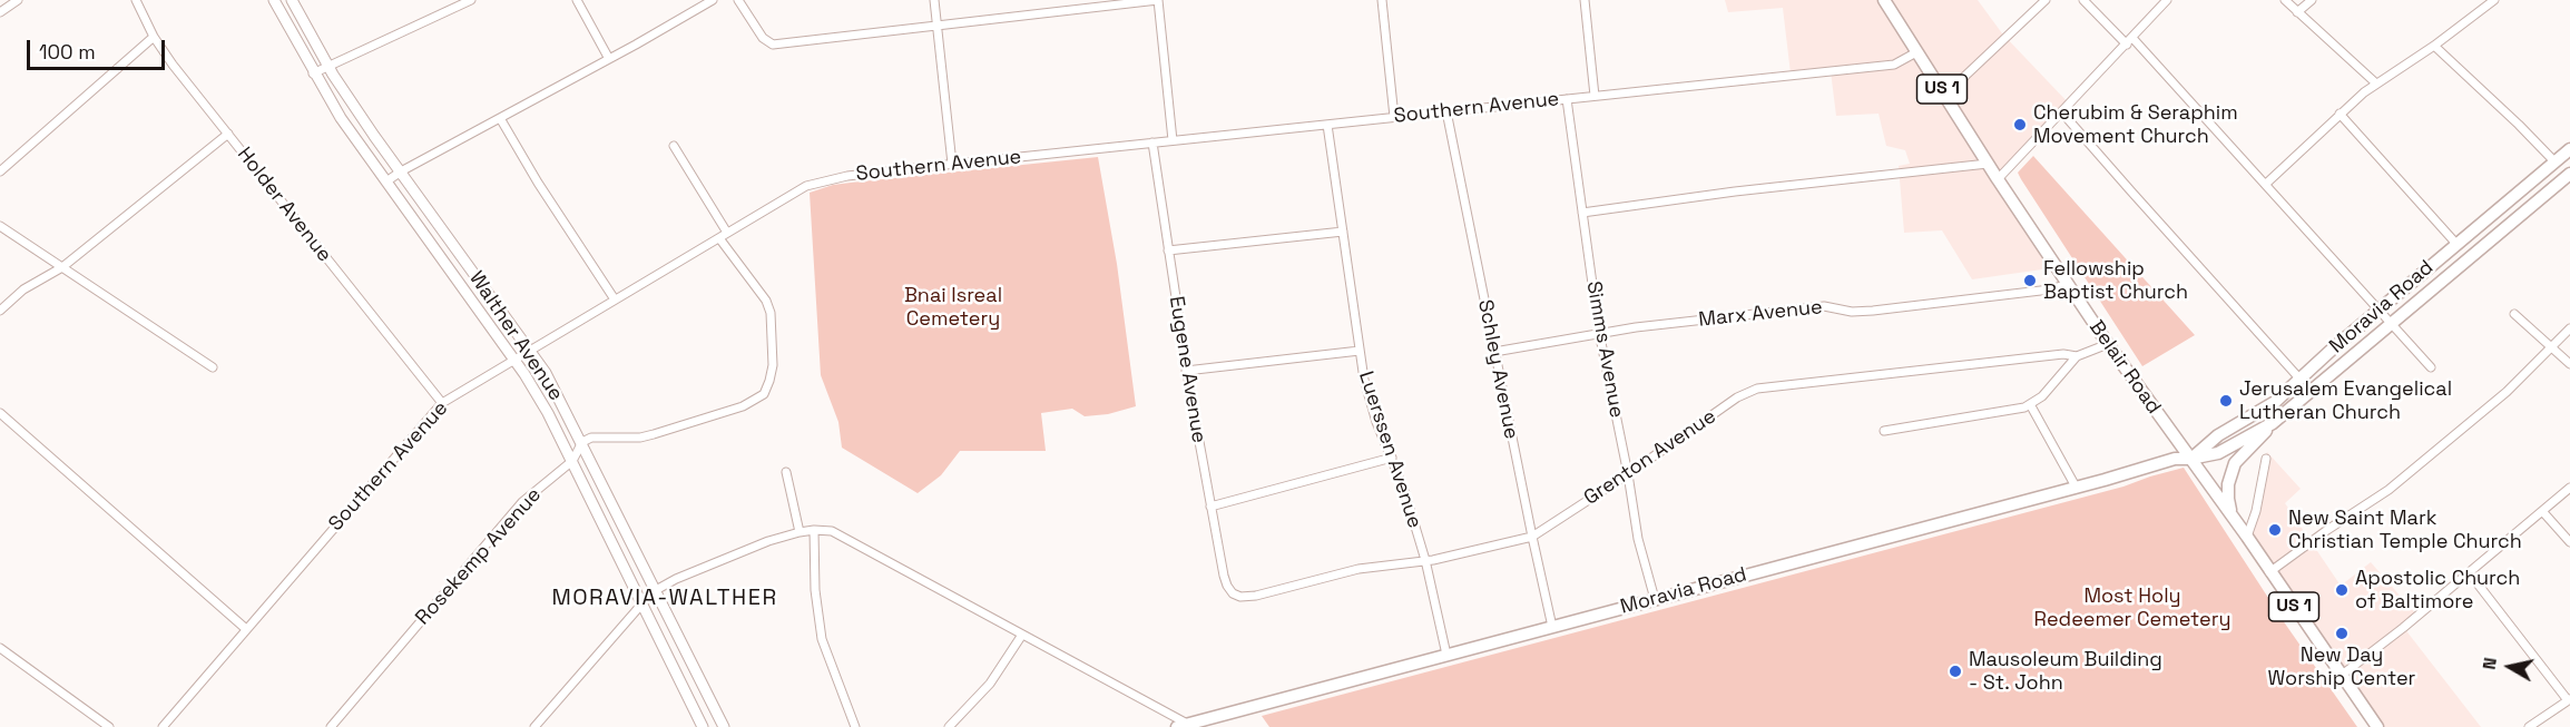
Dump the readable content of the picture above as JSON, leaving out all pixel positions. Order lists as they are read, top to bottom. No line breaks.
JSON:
{"streets":{"main road":["US 1","Moravia Road","Walther Avenue","Belair Road"],"street":["Southern Avenue","Holder Avenue","Marx Avenue","Simms Avenue","Eugene Avenue","Schley Avenue","Luerssen Avenue","Grenton Avenue","Rosekemp Avenue"]},"crossings":[["Southern Avenue","Holder Avenue"],["Southern Avenue","Walther Avenue"],["Southern Avenue","Simms Avenue"],["Southern Avenue","Belair Road"],["Southern Avenue","Eugene Avenue"],["Southern Avenue","Schley Avenue"],["Southern Avenue","Luerssen Avenue"],["Moravia Road","Simms Avenue"],["Moravia Road","Belair Road"],["Moravia Road","Schley Avenue"],["Moravia Road","Luerssen Avenue"],["Marx Avenue","Simms Avenue"],["Marx Avenue","Belair Road"],["Marx Avenue","Schley Avenue"],["Walther Avenue","Rosekemp Avenue"],["Simms Avenue","Grenton Avenue"],["Eugene Avenue","Grenton Avenue"],["Schley Avenue","Grenton Avenue"],["Luerssen Avenue","Grenton Avenue"]],"districts":["MORAVIA-WALTHER"],"parks":["Bnai Isreal Cemetery","Most Holy Redeemer Cemetery"],"places":["Cherubim & Seraphim Movement Church","Fellowship Baptist Church","Jerusalem Evangelical Lutheran Church","New Saint Mark Christian Temple Church","Apostolic Church of Baltimore","New Day Worship Center","Mausoleum Building - St. John"],"scale_bar":"100 m","north":"left"}
